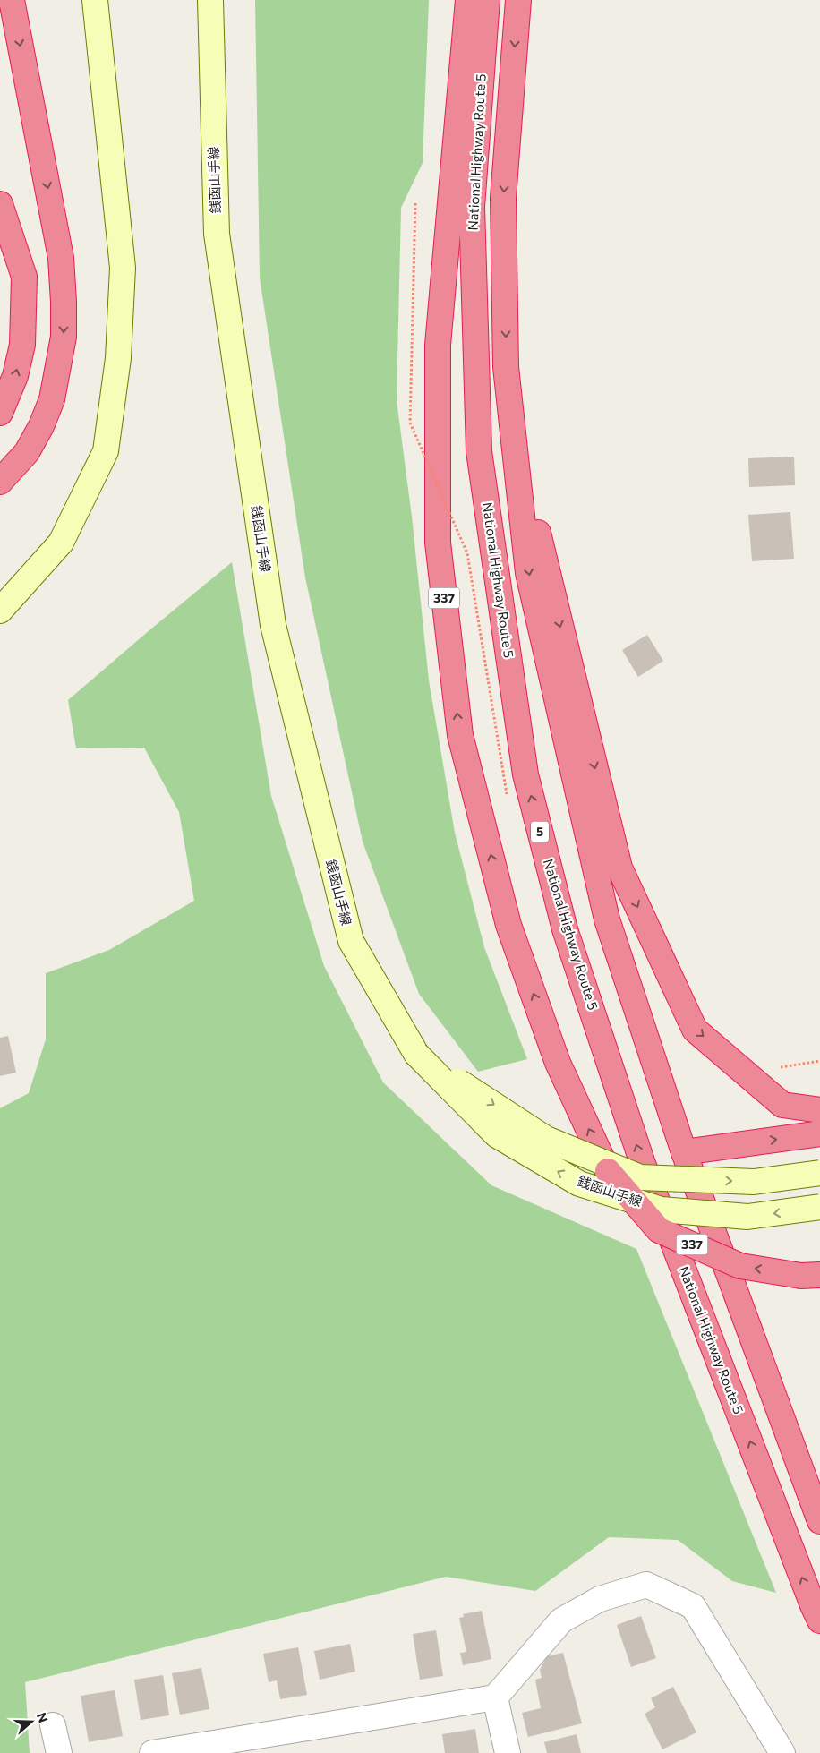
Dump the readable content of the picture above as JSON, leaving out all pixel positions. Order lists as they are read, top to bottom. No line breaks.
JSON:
{"streets":{"highway":["National Highway Route 5","337","5"],"street":["銭函山手線"]},"north":"right"}
